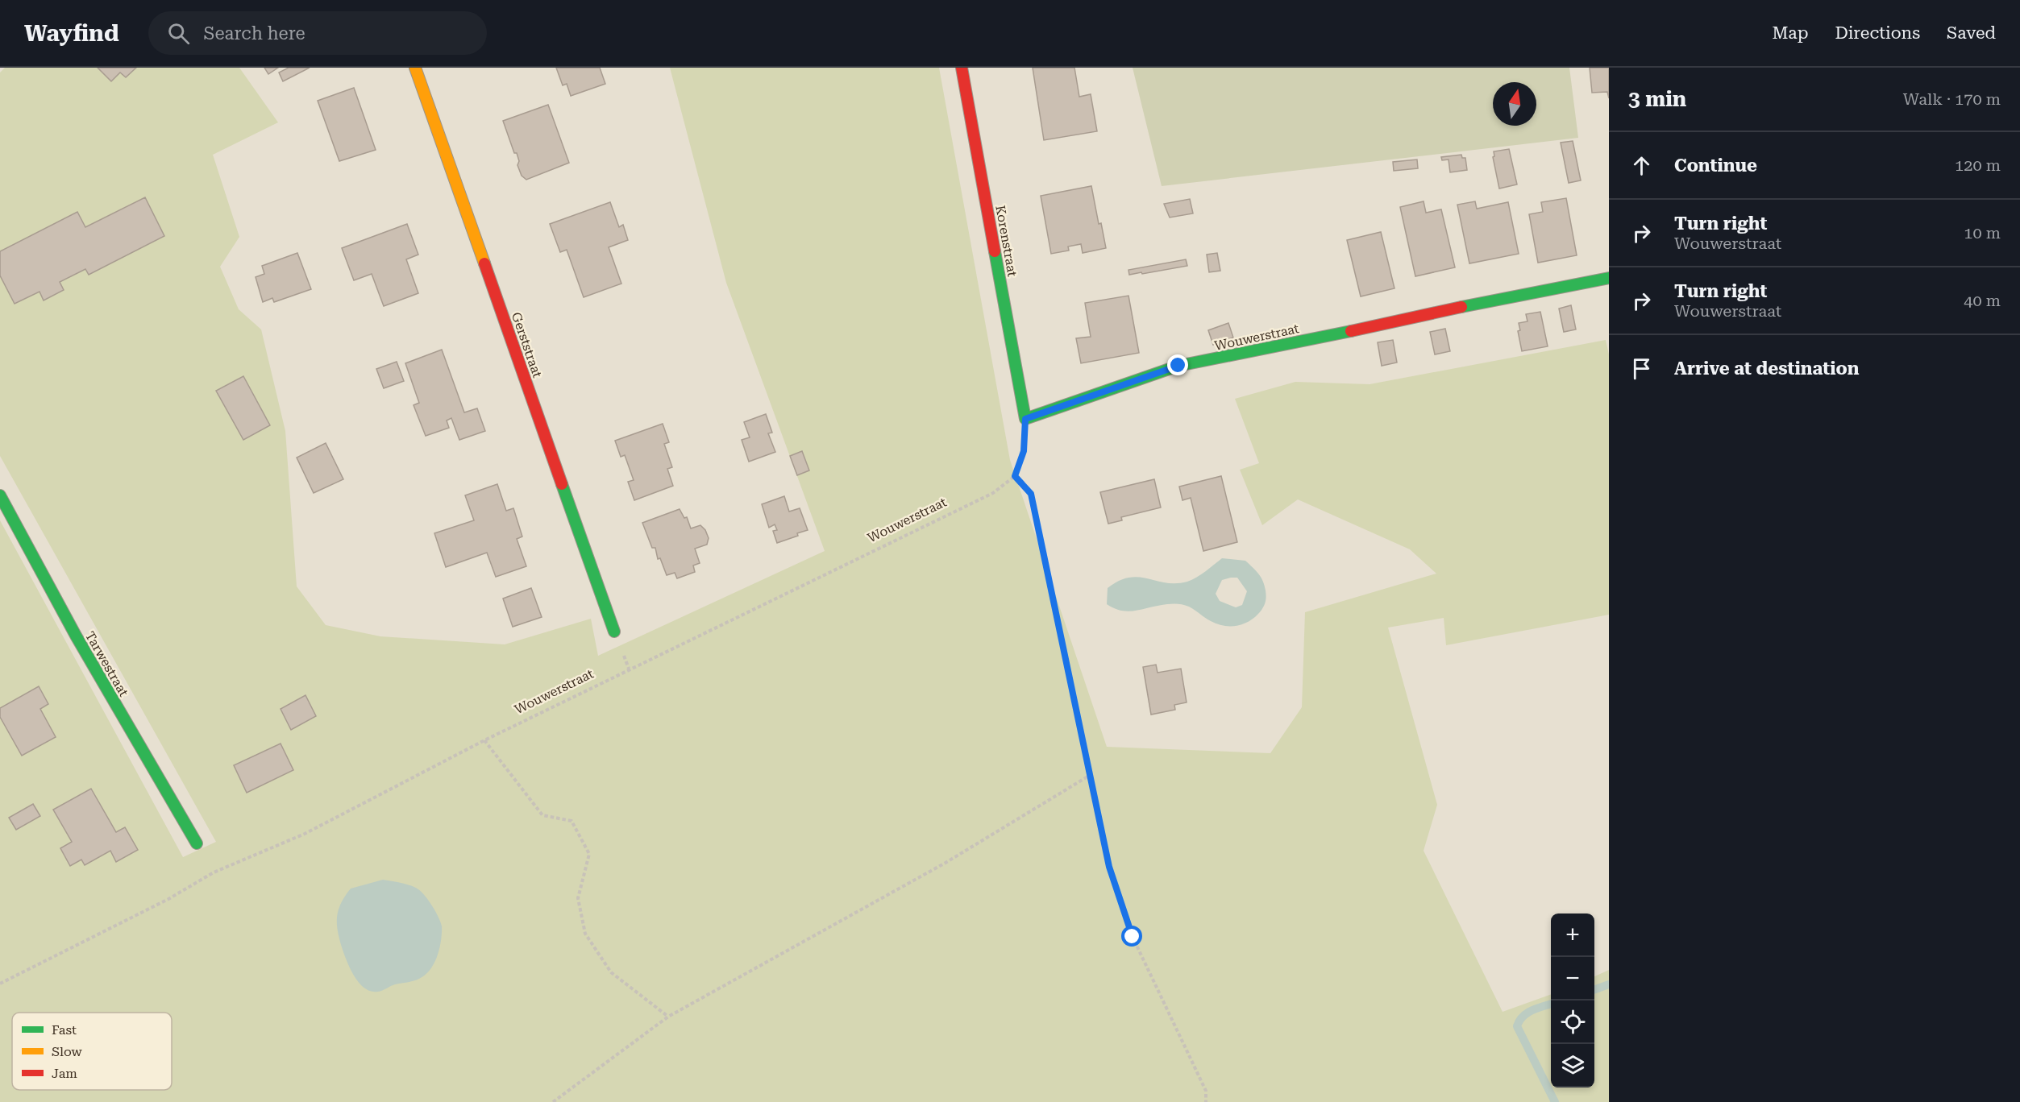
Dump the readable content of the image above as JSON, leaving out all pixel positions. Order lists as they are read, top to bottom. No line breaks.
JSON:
{"streets":{"street":["Korenstraat","Wouwerstraat","Gerststraat","Tarwestraat"]},"crossings":[["Korenstraat","Wouwerstraat"]],"legend":["Fast","Slow","Jam"],"north":"top","page":{"header":"Wayfind","search":"Search here","nav":["Map","Directions","Saved"],"heading":["3 min","Walk · 170 m"],"list":[["Continue","120 m"],["Turn right","Wouwerstraat","10 m"],["Turn right","Wouwerstraat","40 m"],"Arrive at destination"],"map_buttons":["+","−"]}}
